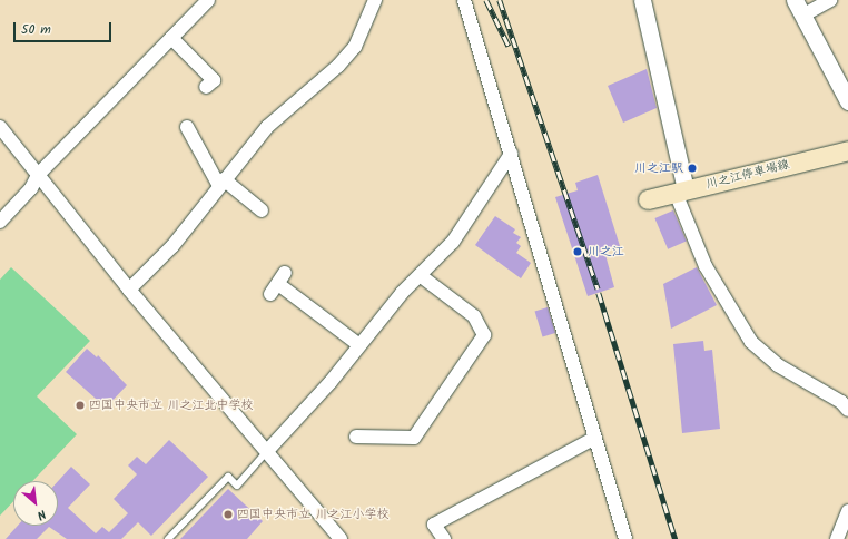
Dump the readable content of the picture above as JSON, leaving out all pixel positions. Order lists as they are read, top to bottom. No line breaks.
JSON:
{"streets":{"main road":["川之江停車場線"]},"places":["川之江駅","川之江","四国中央市立 川之江北中学校","四国中央市立 川之江小学校"],"scale_bar":"50 m","north":"bottom right"}
